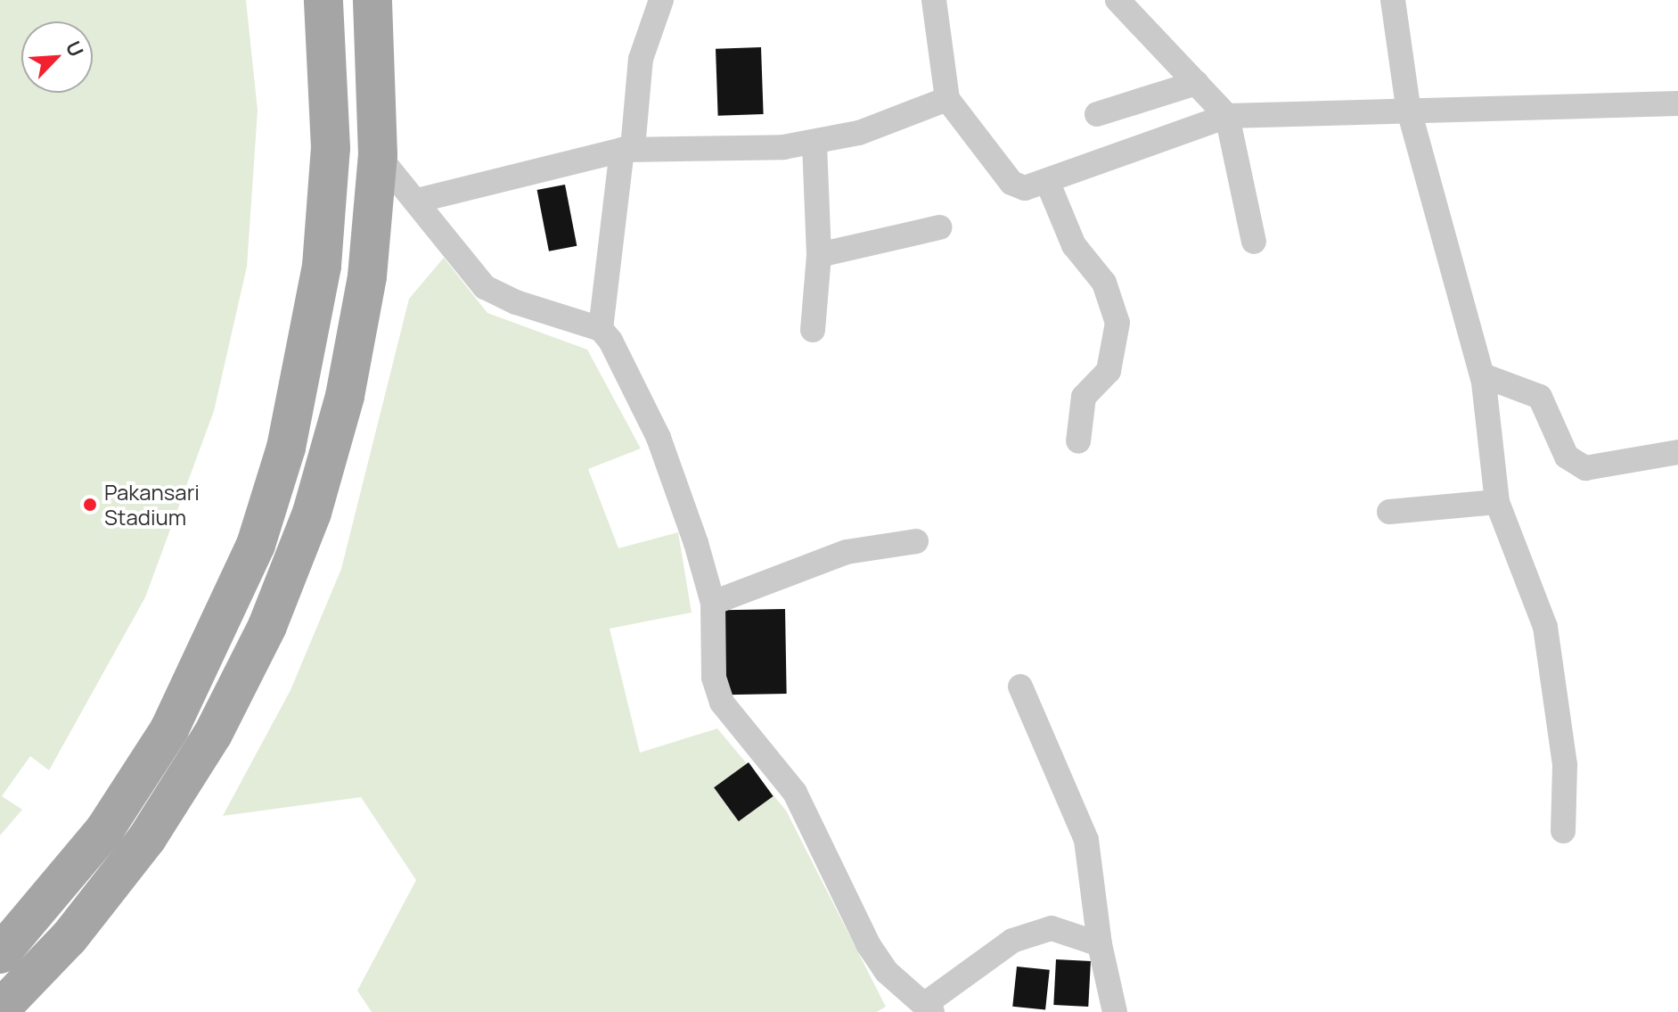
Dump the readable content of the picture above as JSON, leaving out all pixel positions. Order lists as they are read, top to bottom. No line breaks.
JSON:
{"places":["Pakansari Stadium"],"north":"top right"}
